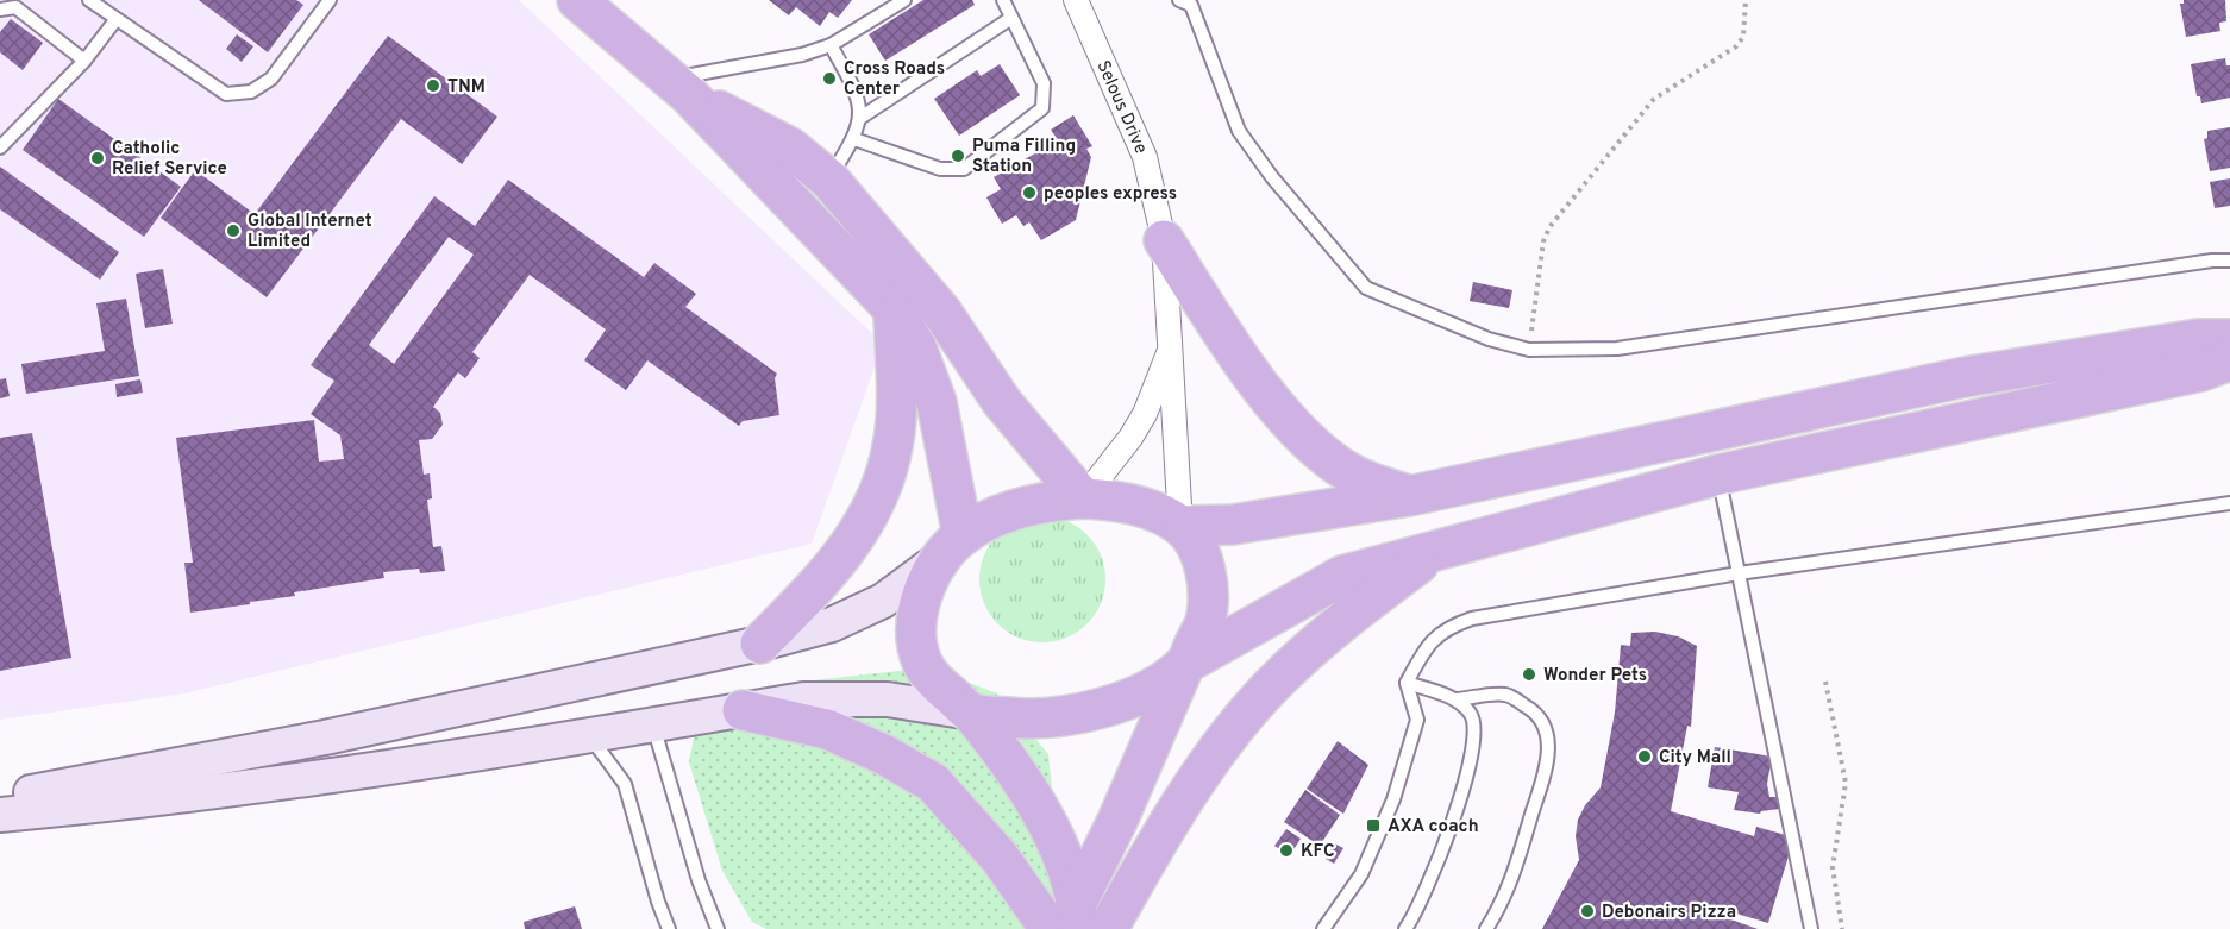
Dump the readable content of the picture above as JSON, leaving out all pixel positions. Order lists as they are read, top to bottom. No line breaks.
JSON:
{"streets":{"street":["Selous Drive"]},"places":{"other":["Cross Roads Center","TNM","Puma Filling Station","Catholic Relief Service","peoples express","Global Internet Limited","Wonder Pets","City Mall","KFC","Debonairs Pizza"],"transit":["AXA coach"]}}
